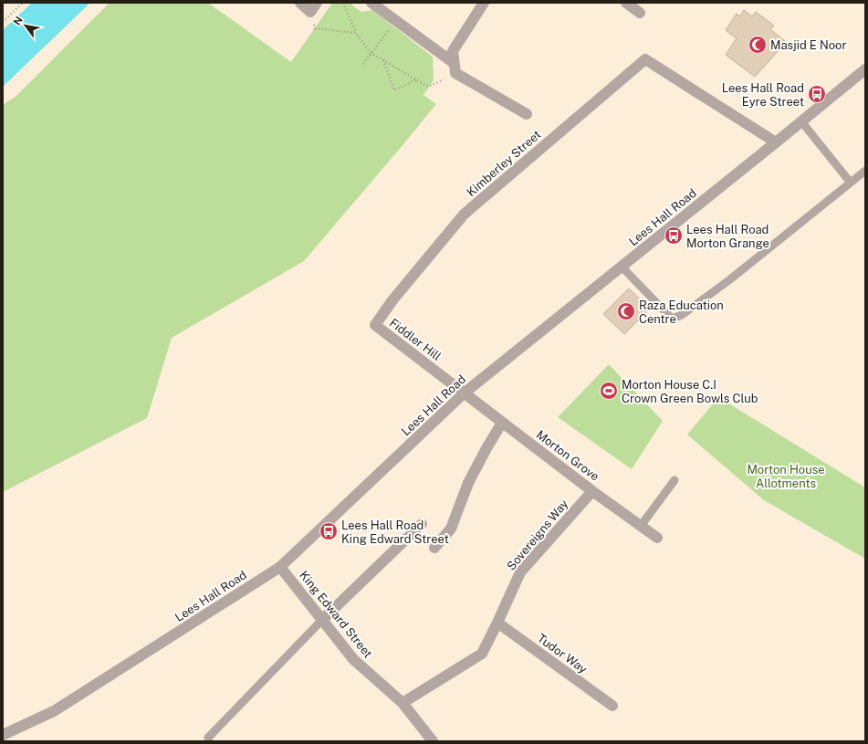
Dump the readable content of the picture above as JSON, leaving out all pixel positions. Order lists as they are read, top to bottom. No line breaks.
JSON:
{"streets":{"street":["Kimberley Street","Lees Hall Road","Fiddler Hill","Morton Grove","Sovereigns Way","King Edward Street","Tudor Way"]},"crossings":[["Kimberley Street","Lees Hall Road"],["Kimberley Street","Fiddler Hill"],["Lees Hall Road","Fiddler Hill"],["Lees Hall Road","Morton Grove"],["Lees Hall Road","King Edward Street"],["Fiddler Hill","Morton Grove"],["Morton Grove","Sovereigns Way"],["Sovereigns Way","King Edward Street"],["Sovereigns Way","Tudor Way"]],"parks":["Morton House Allotments"],"places":{"mosque":["Masjid E Noor","Raza Education Centre"],"bus stop":["Lees Hall Road Eyre Street","Lees Hall Road Morton Grange","Lees Hall Road King Edward Street"],"sports":["Morton House C.I Crown Green Bowls Club"]},"north":"top left"}
